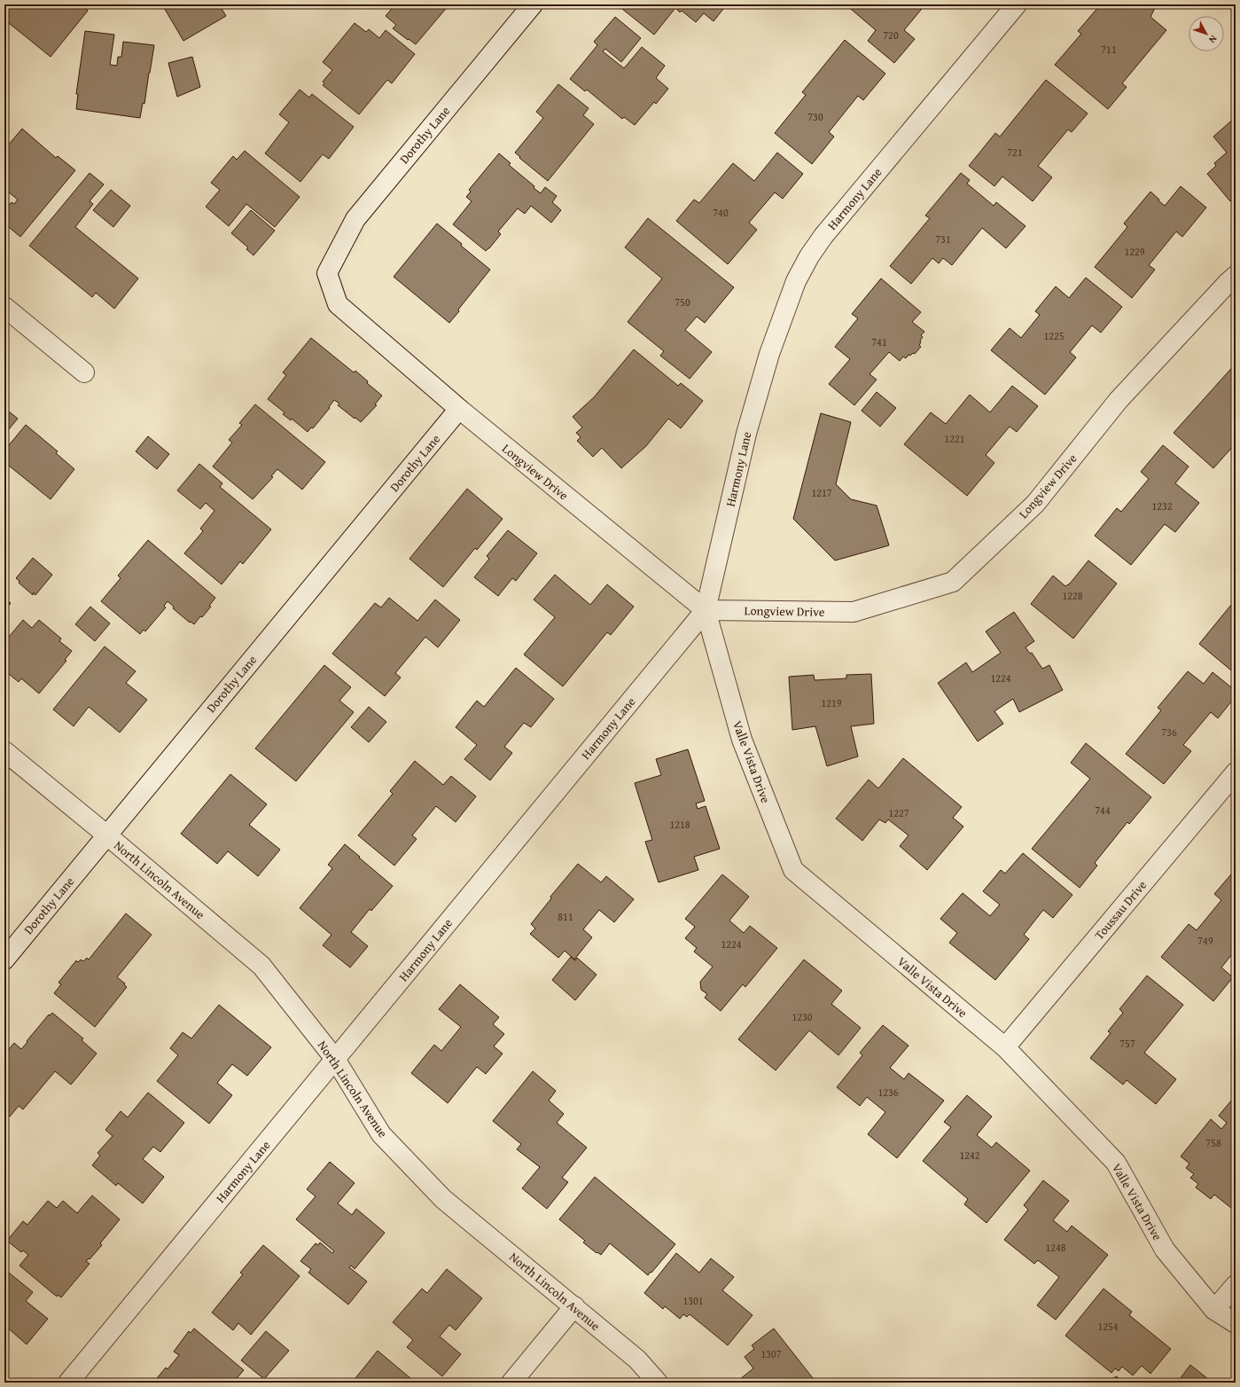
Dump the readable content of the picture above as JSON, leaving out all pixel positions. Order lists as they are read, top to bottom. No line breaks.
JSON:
{"streets":{"street":["Dorothy Lane","Harmony Lane","Longview Drive","Valle Vista Drive","North Lincoln Avenue","Toussau Drive"]},"crossings":[["Dorothy Lane","Longview Drive"],["Dorothy Lane","North Lincoln Avenue"],["Harmony Lane","Longview Drive"],["Harmony Lane","Valle Vista Drive"],["Harmony Lane","North Lincoln Avenue"],["Longview Drive","Valle Vista Drive"],["Valle Vista Drive","Toussau Drive"]],"house_numbers":["720","711","730","721","740","731","1229","750","1225","741","1221","1217","1232","1228","1224","1219","736","744","1227","1218","811","749","1224","1230","757","1236","758","1242","1248","1301","1254","1307"],"north":"bottom right"}
